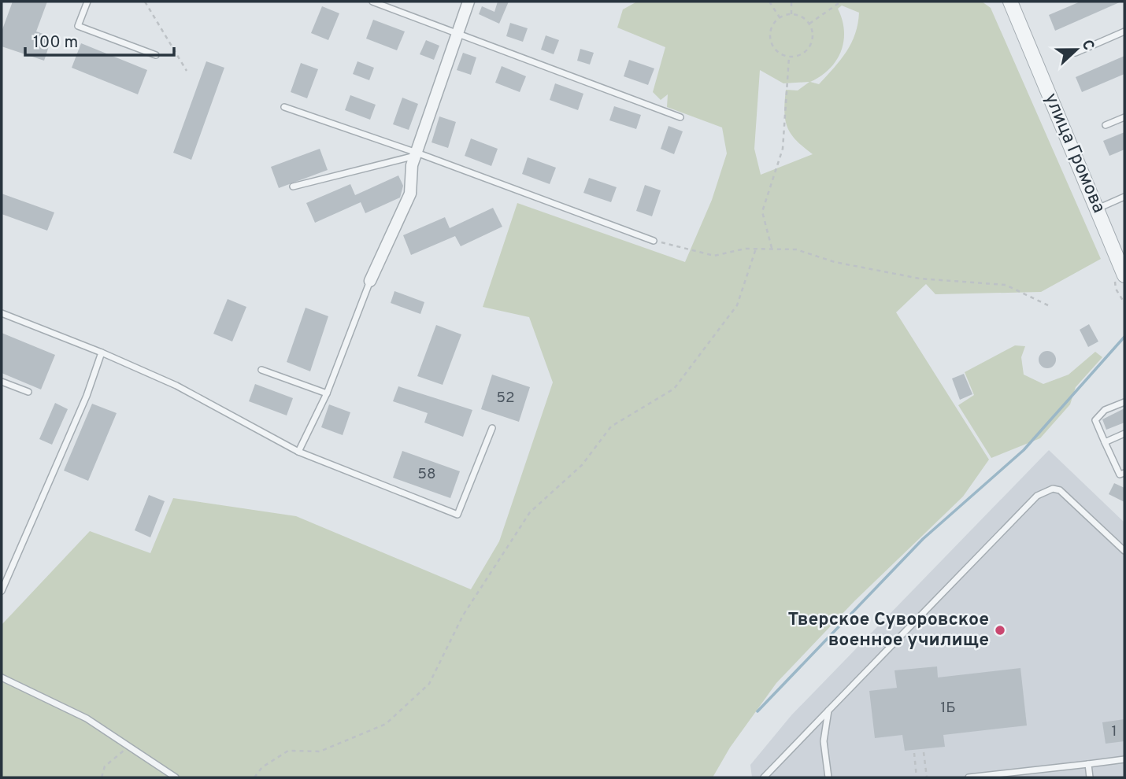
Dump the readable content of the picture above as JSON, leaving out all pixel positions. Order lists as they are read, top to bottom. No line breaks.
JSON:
{"streets":{"street":["улица Громова"]},"places":["Тверское Суворовское военное училище"],"house_numbers":["52","58","1Б","1"],"scale_bar":"100 m","north":"right"}
